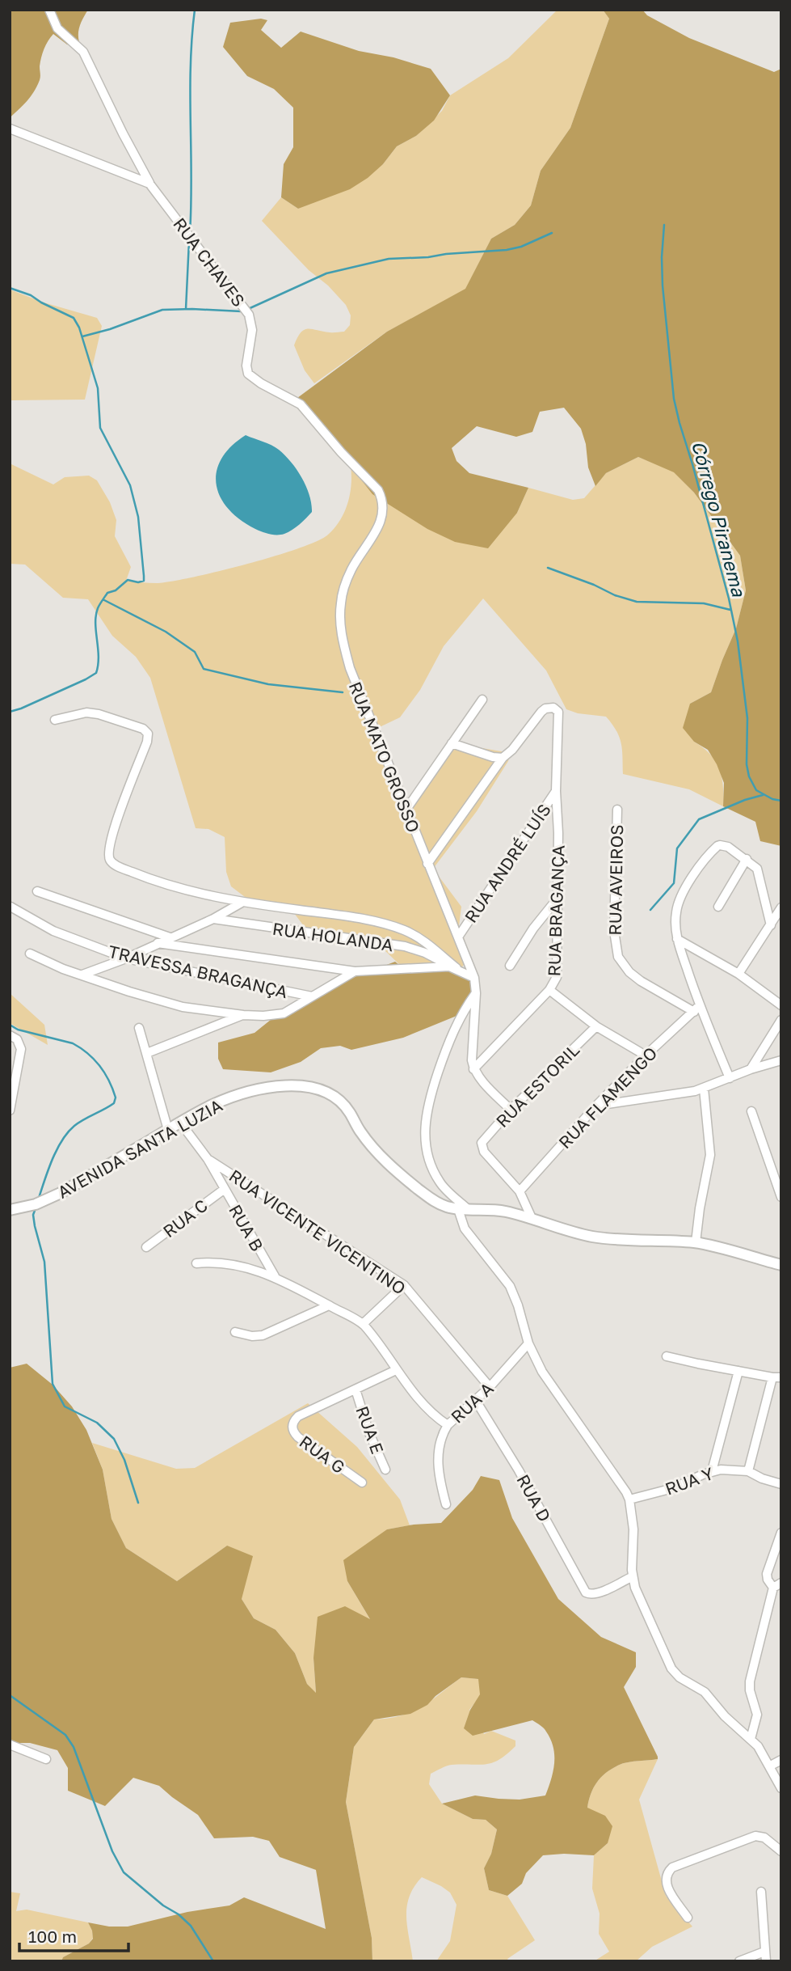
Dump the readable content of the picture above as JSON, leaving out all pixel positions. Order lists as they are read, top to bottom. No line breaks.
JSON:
{"streets":{"street":["RUA CHAVES","RUA MATO GROSSO","RUA ANDRÉ LUÍS","RUA AVEIROS","RUA BRAGANÇA","RUA HOLANDA","TRAVESSA BRAGANÇA","RUA ESTORIL","RUA FLAMENGO","AVENIDA SANTA LUZIA","RUA C","RUA B","RUA VICENTE VICENTINO","RUA A","RUA E","RUA G","RUA Y","RUA D"]},"crossings":[["RUA CHAVES","RUA MATO GROSSO"],["RUA MATO GROSSO","RUA ANDRÉ LUÍS"],["RUA ANDRÉ LUÍS","RUA BRAGANÇA"],["RUA AVEIROS","RUA FLAMENGO"],["RUA BRAGANÇA","RUA ESTORIL"],["RUA BRAGANÇA","RUA FLAMENGO"],["RUA ESTORIL","RUA FLAMENGO"],["AVENIDA SANTA LUZIA","RUA B"],["RUA C","RUA B"],["RUA B","RUA VICENTE VICENTINO"],["RUA VICENTE VICENTINO","RUA A"],["RUA A","RUA D"],["RUA E","RUA G"]],"water":["Córrego Piranema"],"scale_bar":"100 m"}
